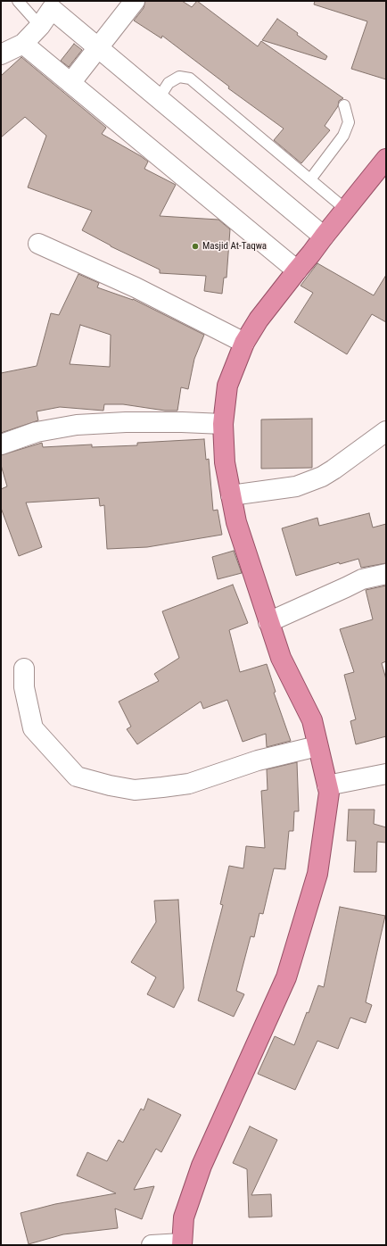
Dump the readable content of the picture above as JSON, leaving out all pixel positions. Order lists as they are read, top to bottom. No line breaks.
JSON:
{"places":["Masjid At-Taqwa"]}
